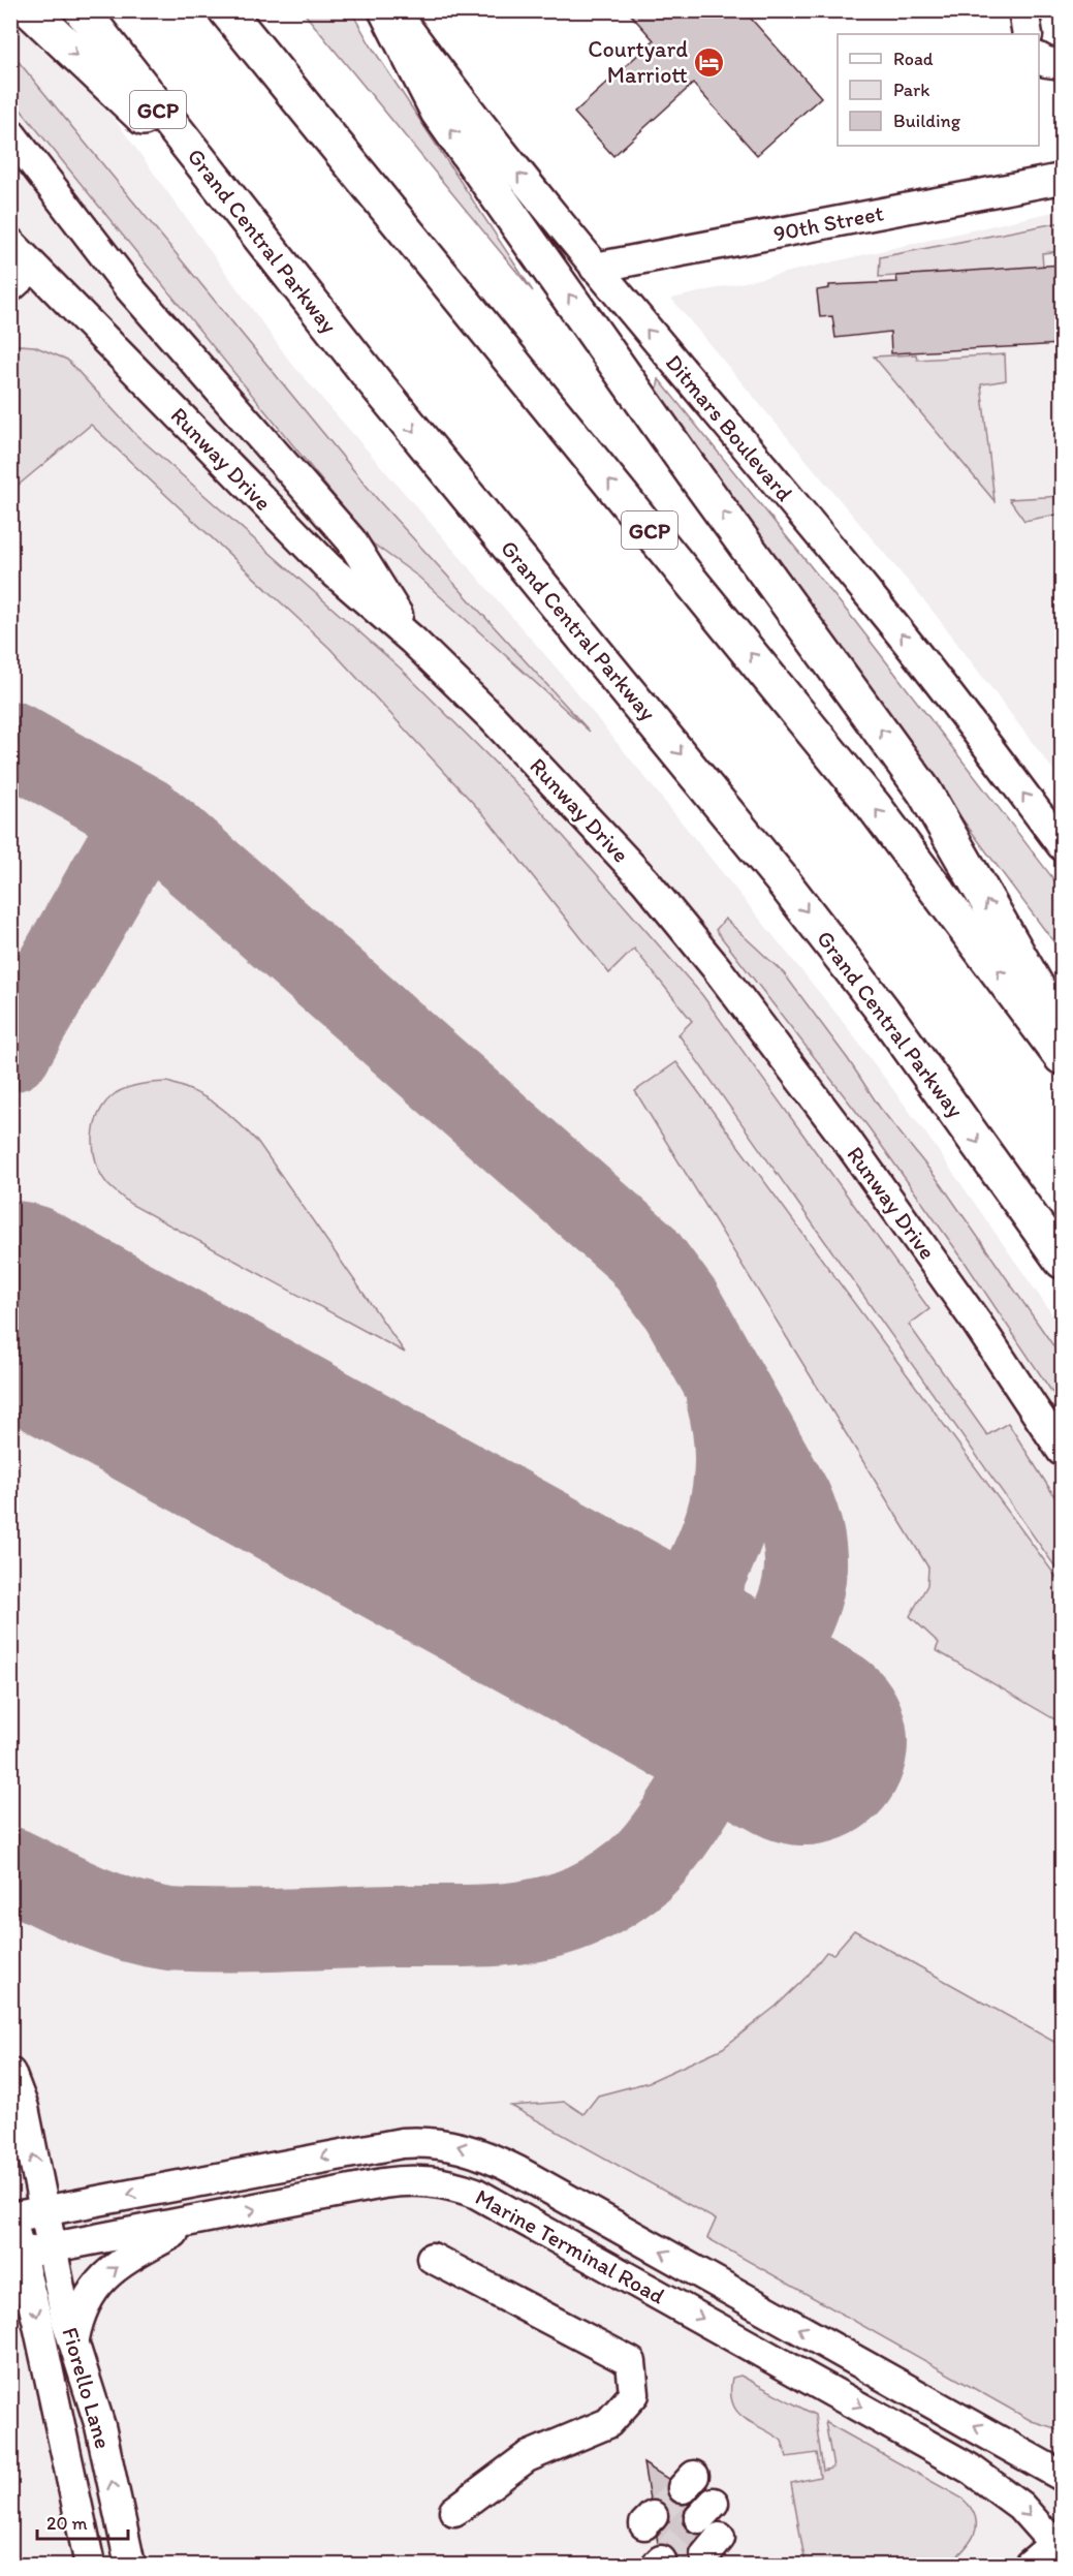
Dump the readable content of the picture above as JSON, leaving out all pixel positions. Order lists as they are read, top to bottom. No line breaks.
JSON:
{"streets":{"highway":["GCP","Grand Central Parkway"],"street":["90th Street","Ditmars Boulevard","Runway Drive","Marine Terminal Road","Fiorello Lane"]},"crossings":[["90th Street","Ditmars Boulevard"],["Marine Terminal Road","Fiorello Lane"]],"one_way":["Ditmars Boulevard"],"places":{"hotel":["Courtyard Marriott"]},"legend":["Road","Park","Building"],"scale_bar":"20 m"}
